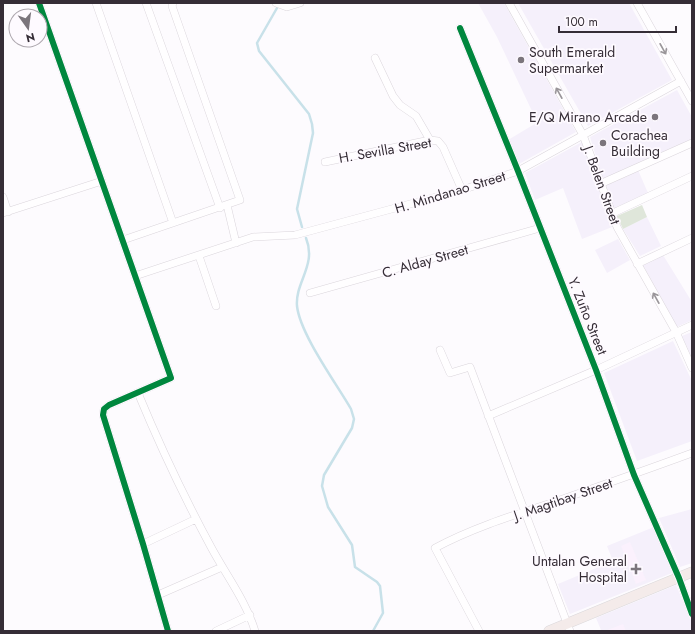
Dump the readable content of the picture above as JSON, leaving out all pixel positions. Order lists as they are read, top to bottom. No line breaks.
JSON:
{"streets":{"street":["H. Sevilla Street","J. Belen Street","H. Mindanao Street","C. Alday Street","Y. Zuño Street","J. Magtibay Street"]},"crossings":[["H. Sevilla Street","H. Mindanao Street"],["J. Belen Street","H. Mindanao Street"],["H. Mindanao Street","Y. Zuño Street"],["C. Alday Street","Y. Zuño Street"],["Y. Zuño Street","J. Magtibay Street"]],"one_way":["J. Belen Street"],"places":{"other":["South Emerald Supermarket","E/Q Mirano Arcade","Corachea Building"],"health":["Untalan General Hospital"]},"scale_bar":"100 m","north":"bottom"}
